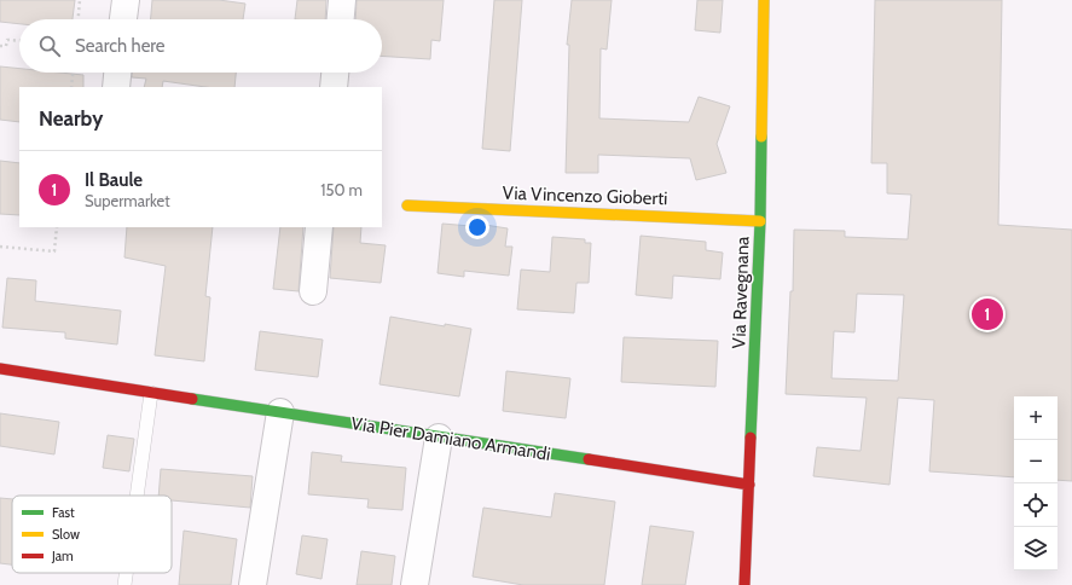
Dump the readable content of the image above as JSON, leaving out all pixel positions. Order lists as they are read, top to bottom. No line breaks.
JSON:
{"streets":{"street":["Via Vincenzo Gioberti","Via Ravegnana","Via Pier Damiano Armandi"]},"crossings":[["Via Vincenzo Gioberti","Via Ravegnana"],["Via Ravegnana","Via Pier Damiano Armandi"]],"legend":["Fast","Slow","Jam"],"page":{"search":"Search here","heading":"Nearby","list":[{"mark":"1","name":"Il Baule","note":"Supermarket","value":"150 m"}],"pins":"1","map_buttons":["+","−"]}}
